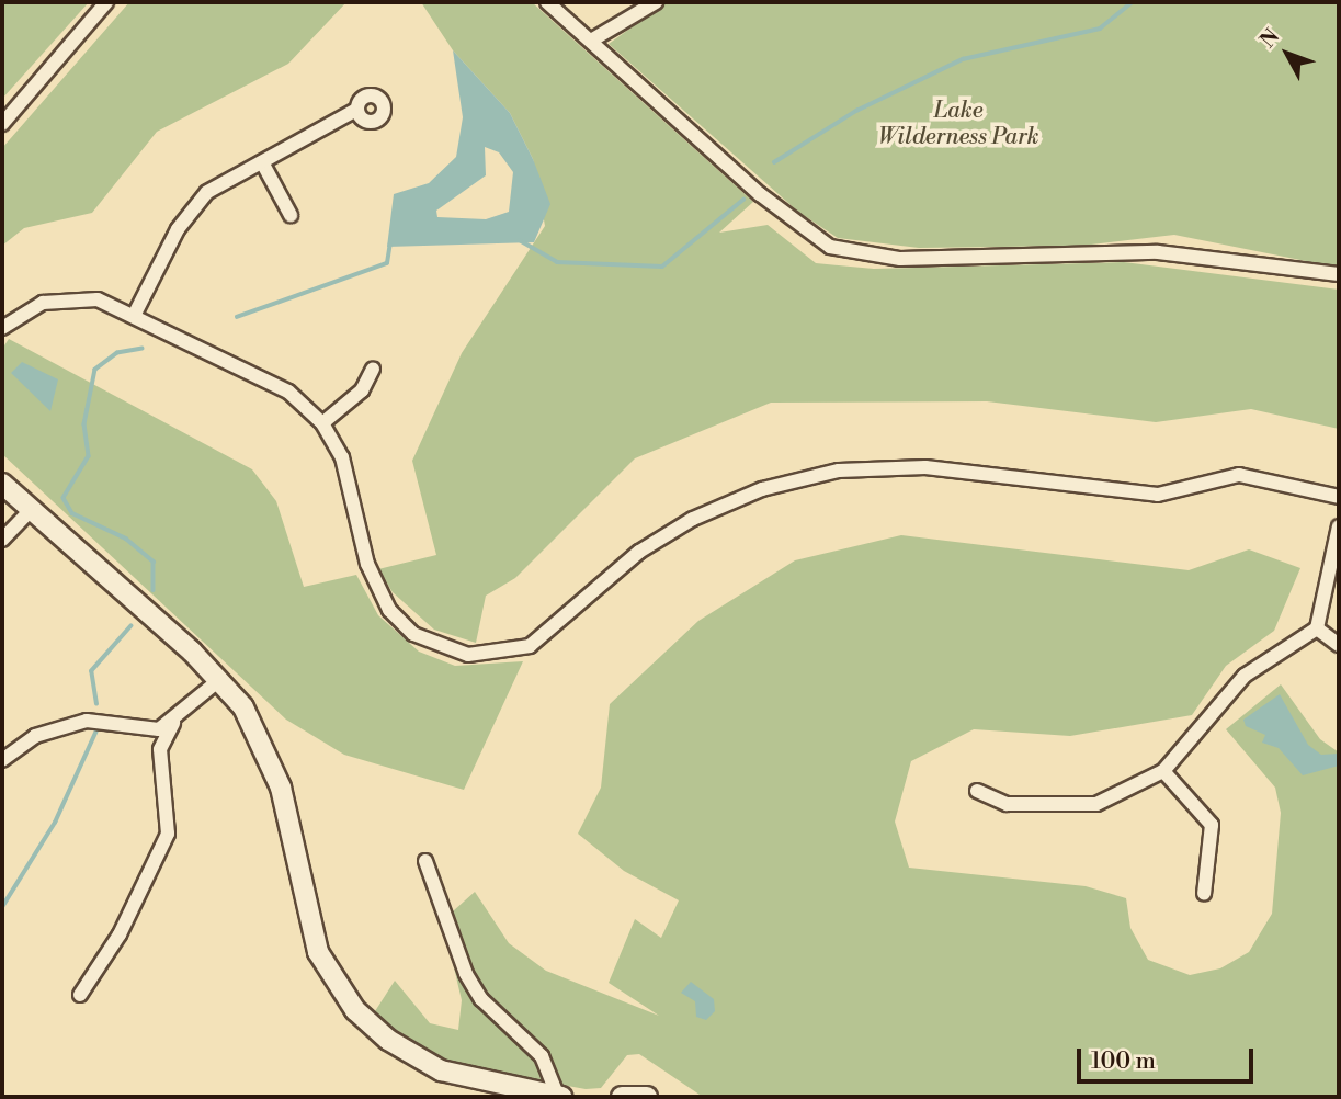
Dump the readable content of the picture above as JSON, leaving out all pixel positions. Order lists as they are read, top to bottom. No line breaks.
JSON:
{"parks":["Lake Wilderness Park"],"scale_bar":"100 m","north":"top left"}
